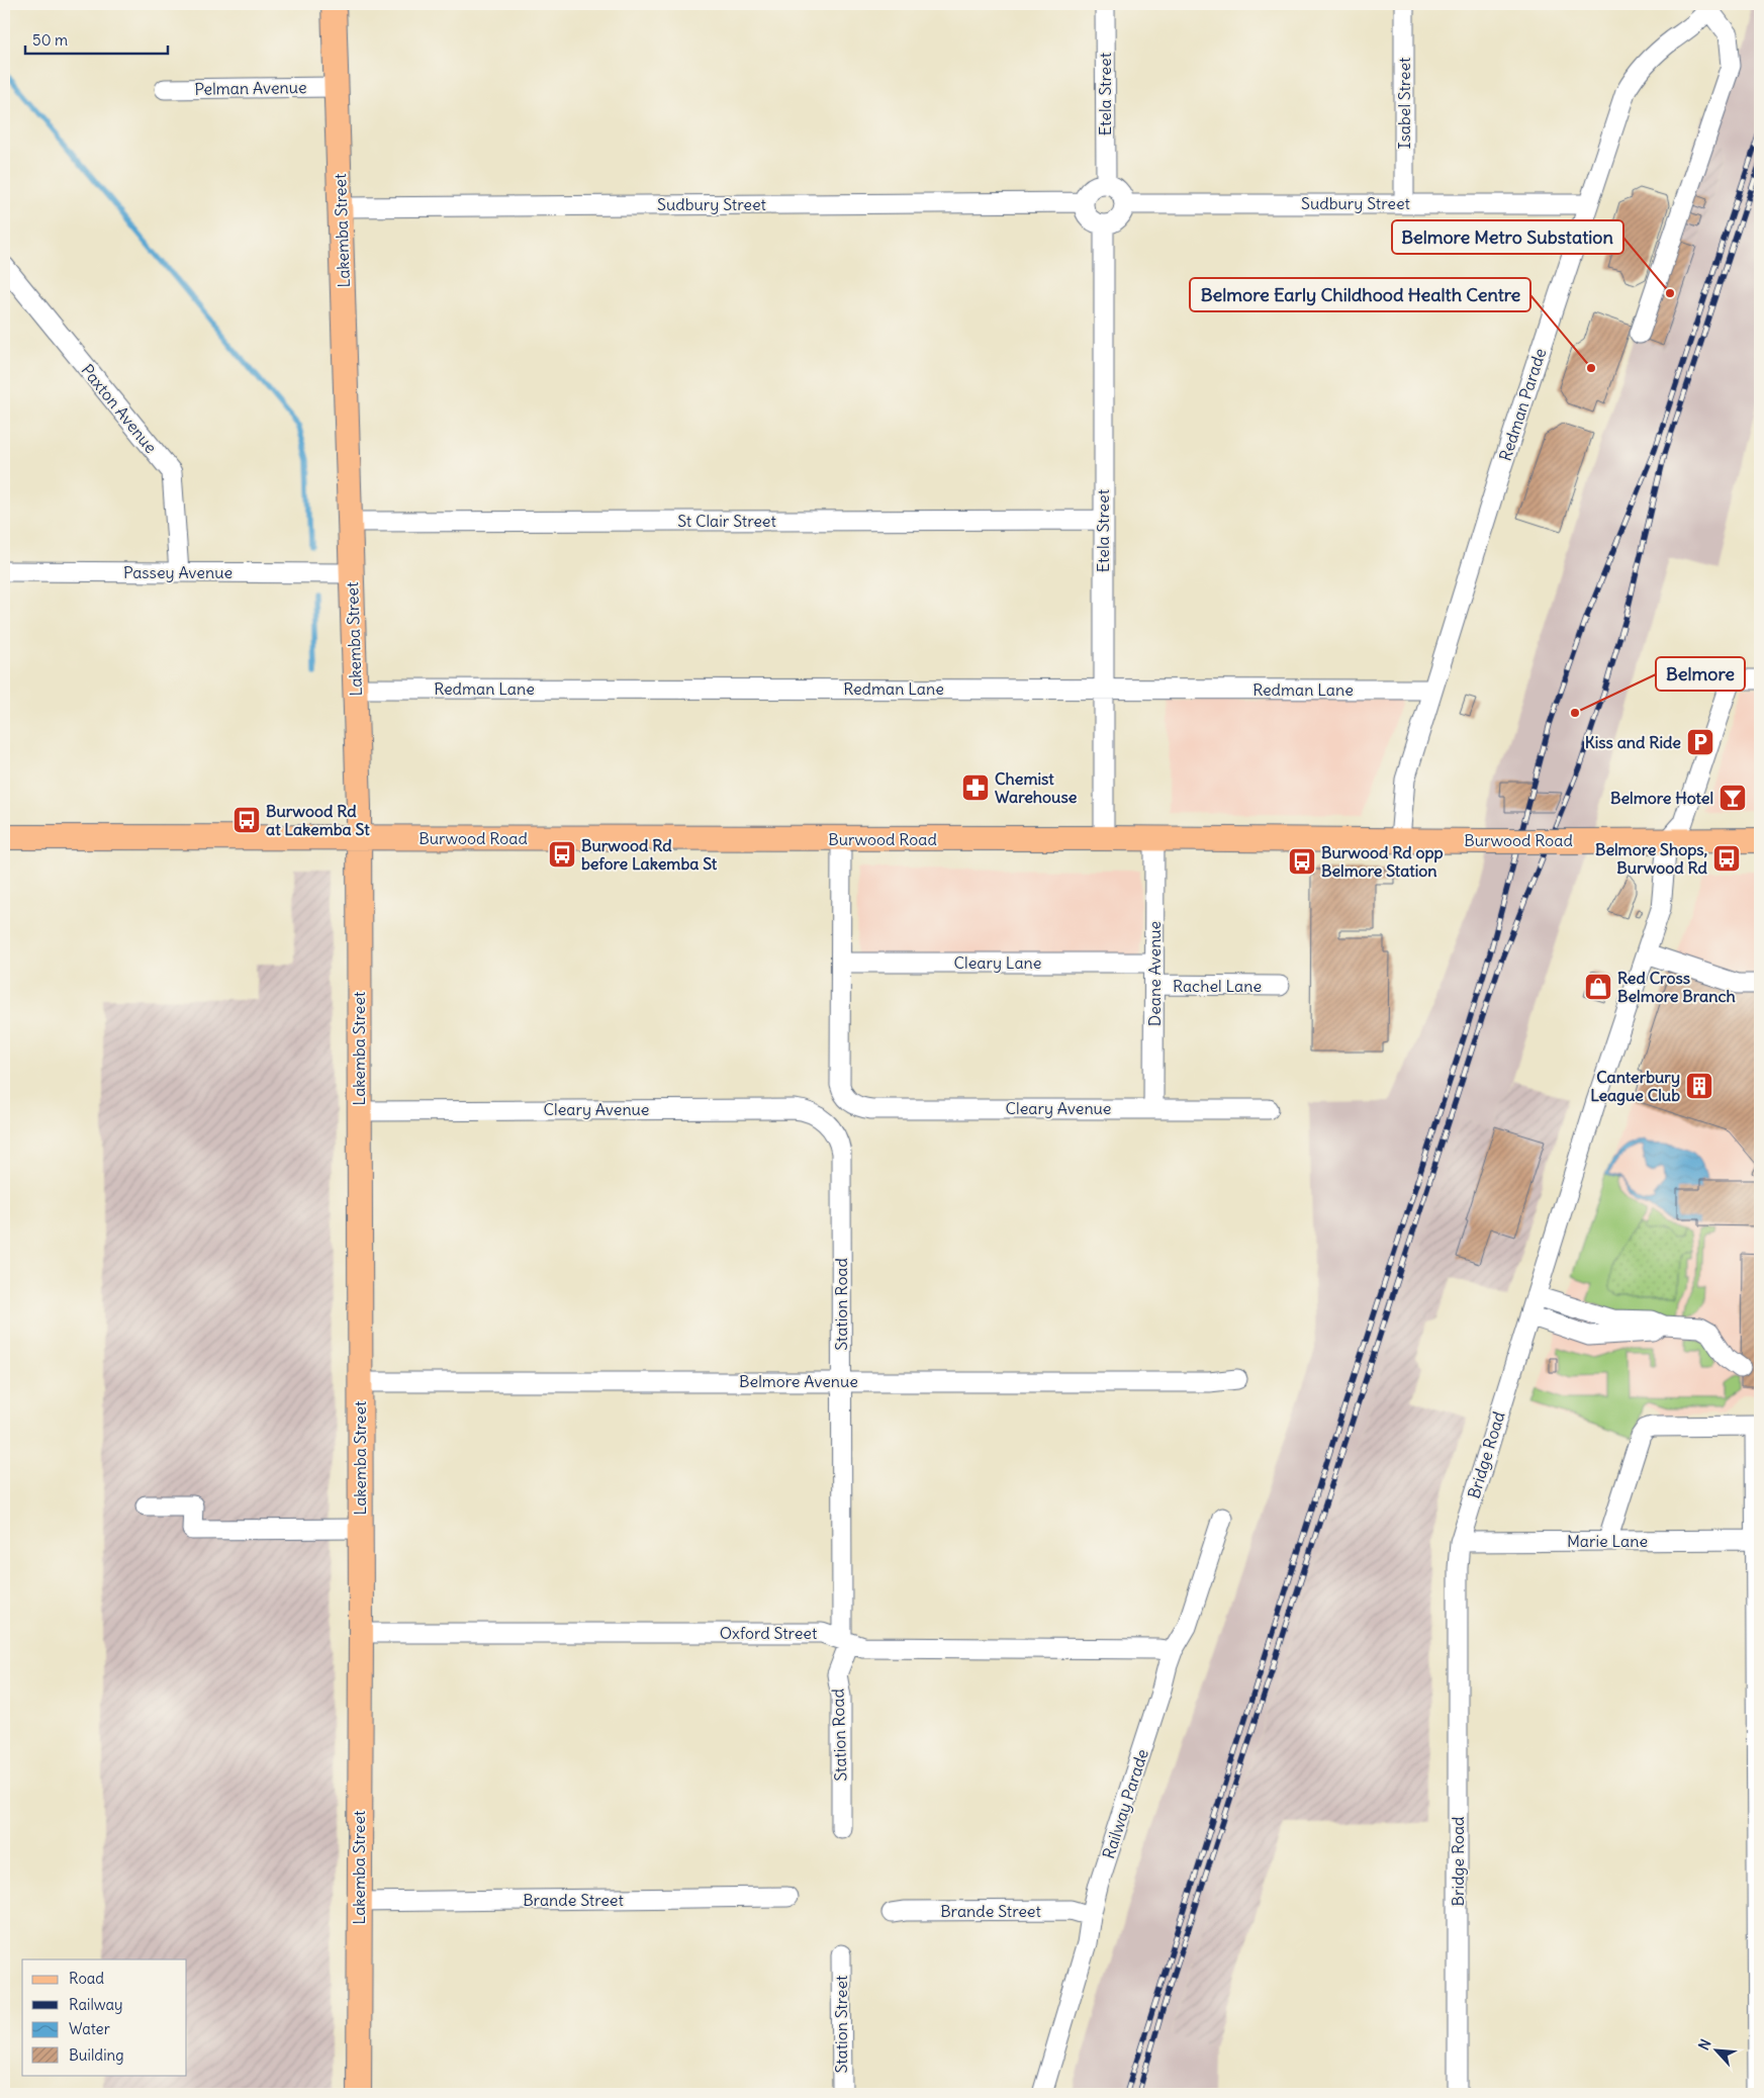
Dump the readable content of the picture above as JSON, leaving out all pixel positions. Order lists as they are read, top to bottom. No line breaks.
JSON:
{"streets":{"main road":["Lakemba Street","Burwood Road"],"street":["Pelman Avenue","Etela Street","Isabel Street","Sudbury Street","Redman Parade","Paxton Avenue","St Clair Street","Passey Avenue","Redman Lane","Cleary Lane","Deane Avenue","Rachel Lane","Cleary Avenue","Station Road","Belmore Avenue","Bridge Road","Marie Lane","Oxford Street","Railway Parade","Brande Street","Station Street"]},"crossings":[["Pelman Avenue","Lakemba Street"],["Etela Street","Sudbury Street"],["Etela Street","St Clair Street"],["Etela Street","Redman Lane"],["Etela Street","Burwood Road"],["Isabel Street","Sudbury Street"],["Sudbury Street","Lakemba Street"],["Sudbury Street","Redman Parade"],["Lakemba Street","St Clair Street"],["Lakemba Street","Passey Avenue"],["Lakemba Street","Redman Lane"],["Lakemba Street","Burwood Road"],["Lakemba Street","Cleary Avenue"],["Lakemba Street","Belmore Avenue"],["Lakemba Street","Oxford Street"],["Lakemba Street","Brande Street"],["Redman Parade","Redman Lane"],["Redman Parade","Burwood Road"],["Paxton Avenue","Passey Avenue"],["Burwood Road","Deane Avenue"],["Burwood Road","Bridge Road"],["Cleary Lane","Deane Avenue"],["Cleary Lane","Cleary Avenue"],["Deane Avenue","Rachel Lane"],["Deane Avenue","Cleary Avenue"],["Cleary Avenue","Station Road"],["Station Road","Belmore Avenue"],["Station Road","Oxford Street"],["Bridge Road","Marie Lane"],["Oxford Street","Railway Parade"],["Railway Parade","Brande Street"]],"places":{"other":["Belmore Metro Substation","Belmore Early Childhood Health Centre","Belmore"],"parking":["Kiss and Ride"],"pharmacy":["Chemist Warehouse"],"bar":["Belmore Hotel"],"bus stop":["Burwood Rd at Lakemba St","Burwood Rd before Lakemba St","Belmore Shops, Burwood Rd","Burwood Rd opp Belmore Station"],"shop":["Red Cross Belmore Branch"],"building":["Canterbury League Club"]},"legend":["Road","Railway","Water","Building"],"scale_bar":"50 m","north":"top left"}
